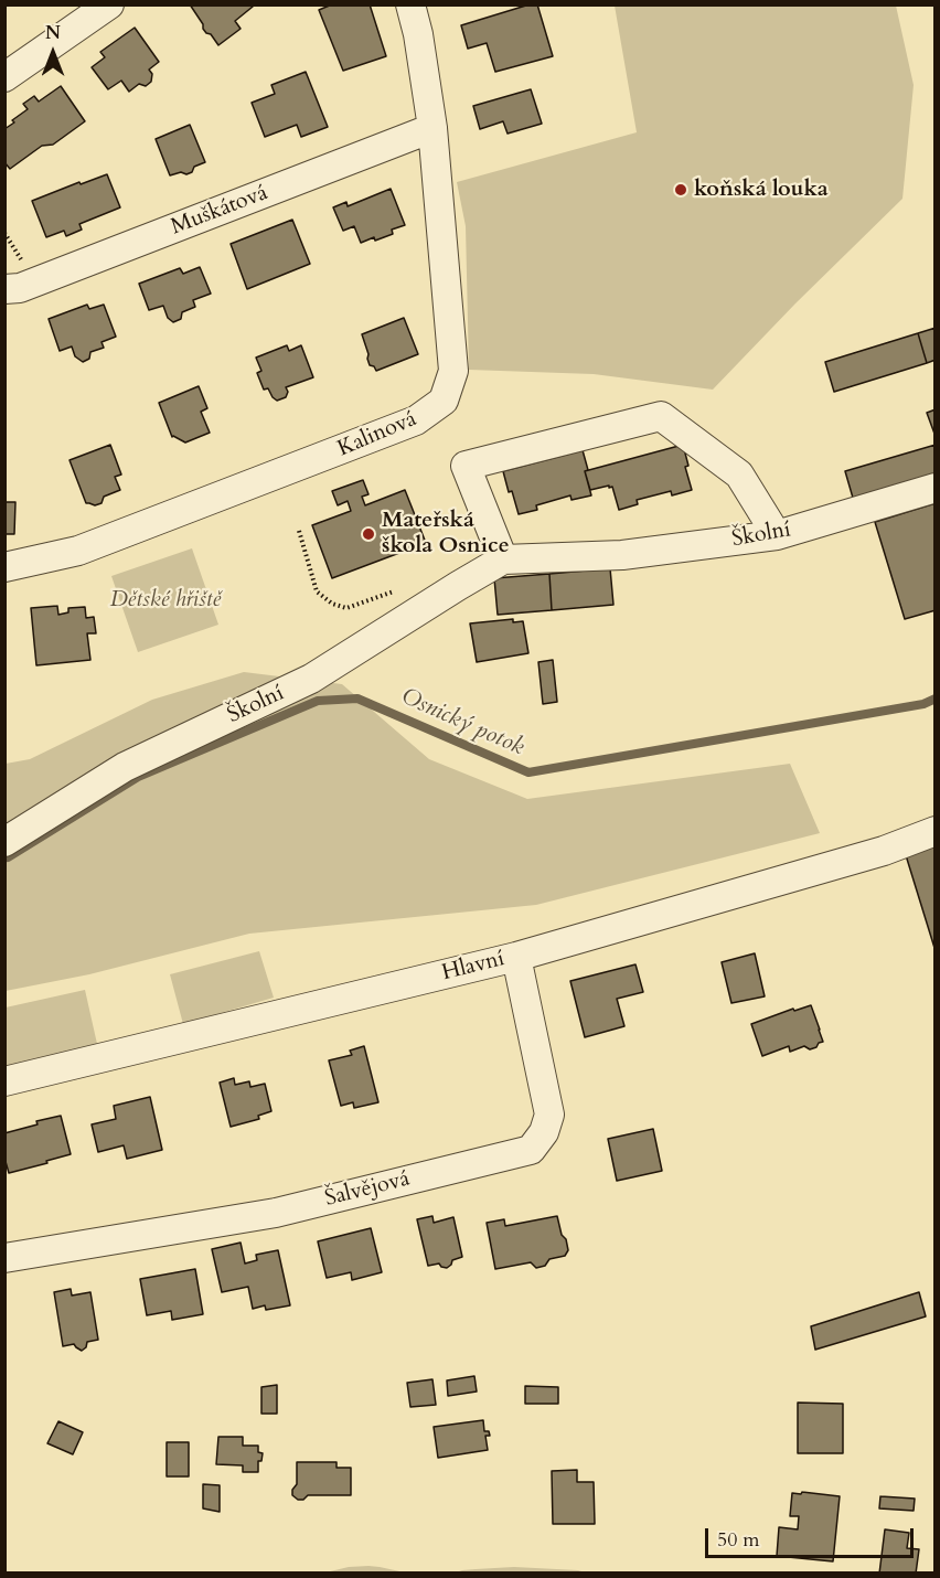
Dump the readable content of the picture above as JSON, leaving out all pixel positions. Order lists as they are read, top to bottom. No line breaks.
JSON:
{"streets":{"street":["Muškátová","Kalinová","Školní","Hlavní","Šalvějová"]},"crossings":[["Muškátová","Kalinová"],["Hlavní","Šalvějová"]],"water":["Osnický potok"],"parks":["Dětské hřiště"],"places":["koňská louka","Mateřská škola Osnice"],"scale_bar":"50 m","north":"top"}
